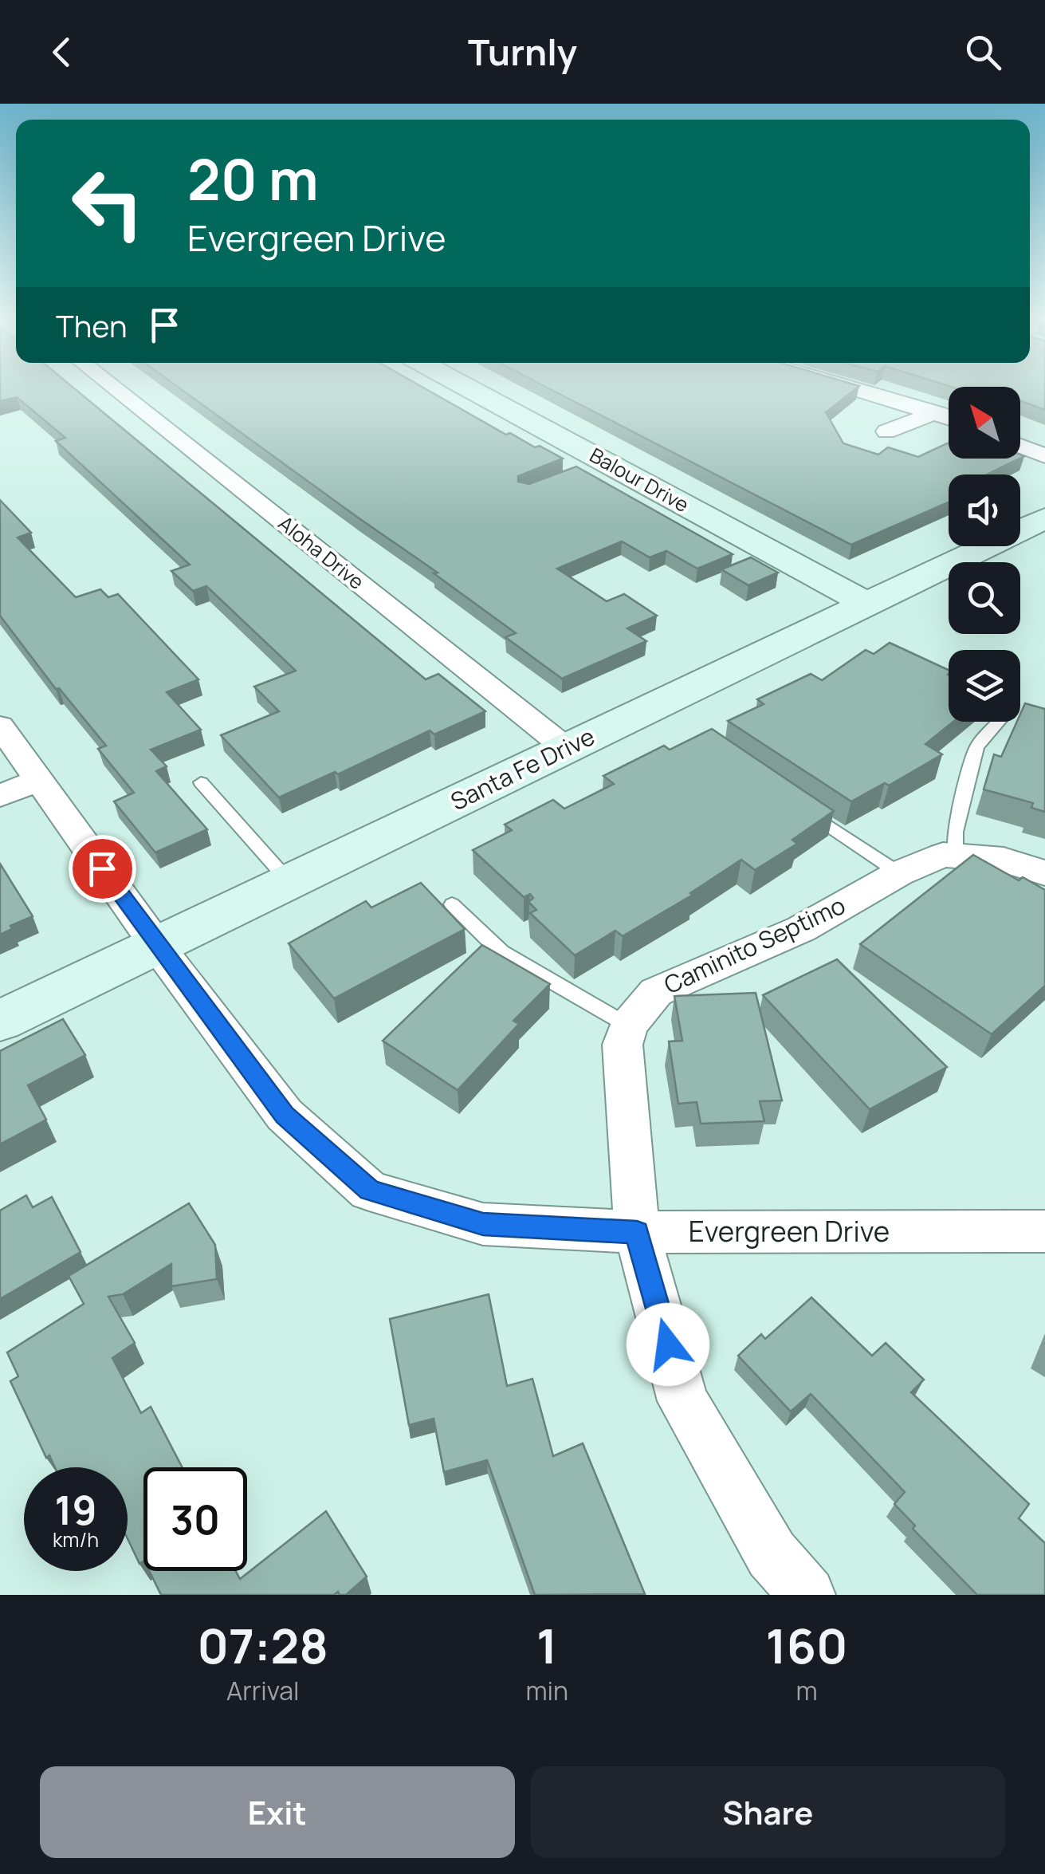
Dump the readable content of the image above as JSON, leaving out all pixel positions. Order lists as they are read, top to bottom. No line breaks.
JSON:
{"streets":{"main road":["Balour Drive","Santa Fe Drive"],"street":["Aloha Drive","Caminito Septimo","Evergreen Drive"]},"crossings":[["Balour Drive","Santa Fe Drive"],["Aloha Drive","Santa Fe Drive"],["Santa Fe Drive","Evergreen Drive"]],"north":"top left","page":{"header":"Turnly","turn":["20 m","Evergreen Drive"],"then":"Then","speed":"19 km/h","limit":"30","eta":["07:28","Arrival","1","min","160","m"],"buttons":["Exit","Share"]}}
